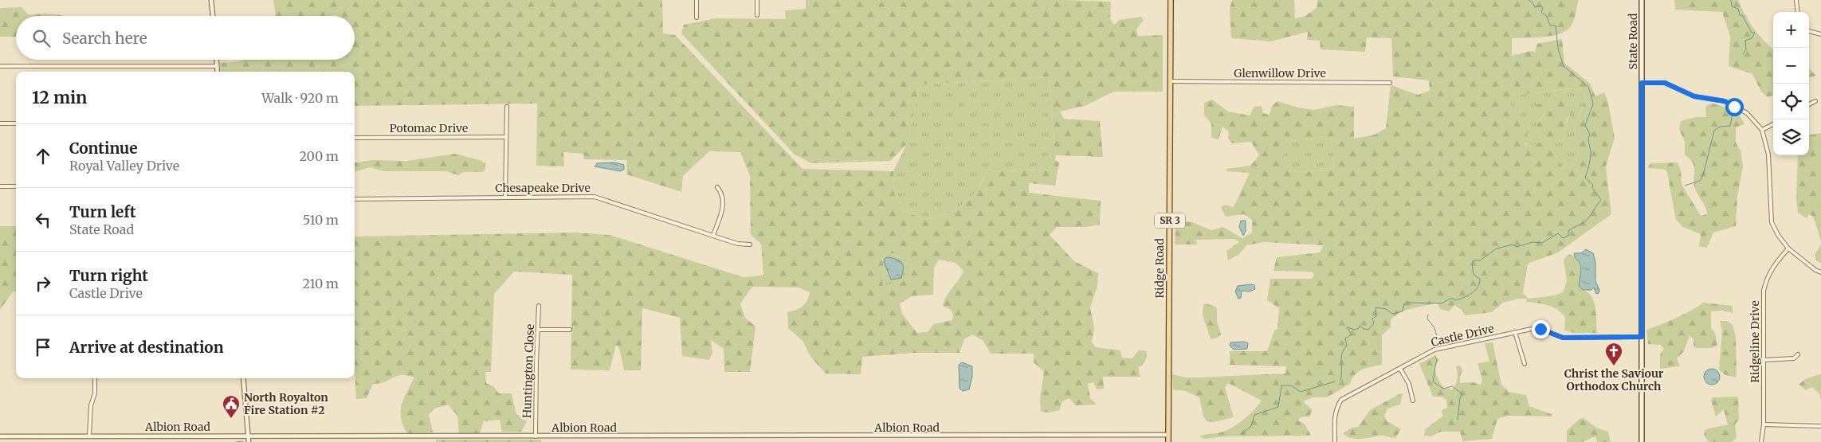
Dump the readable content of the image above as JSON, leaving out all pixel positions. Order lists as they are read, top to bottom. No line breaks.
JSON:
{"streets":{"main road":["State Road","SR 3","Ridge Road"],"street":["Glenwillow Drive","Potomac Drive","Chesapeake Drive","Castle Drive","Ridgeline Drive","Huntington Close","Albion Road"]},"crossings":[["State Road","Castle Drive"],["Glenwillow Drive","Ridge Road"],["Ridge Road","Albion Road"],["Huntington Close","Albion Road"]],"places":{"church":["Christ the Saviour Orthodox Church"],"public building":["North Royalton Fire Station #2"]},"page":{"map_buttons":["+","−"],"search":"Search here","heading":["12 min","Walk · 920 m"],"list":[["Continue","Royal Valley Drive","200 m"],["Turn left","State Road","510 m"],["Turn right","Castle Drive","210 m"],"Arrive at destination"]}}
